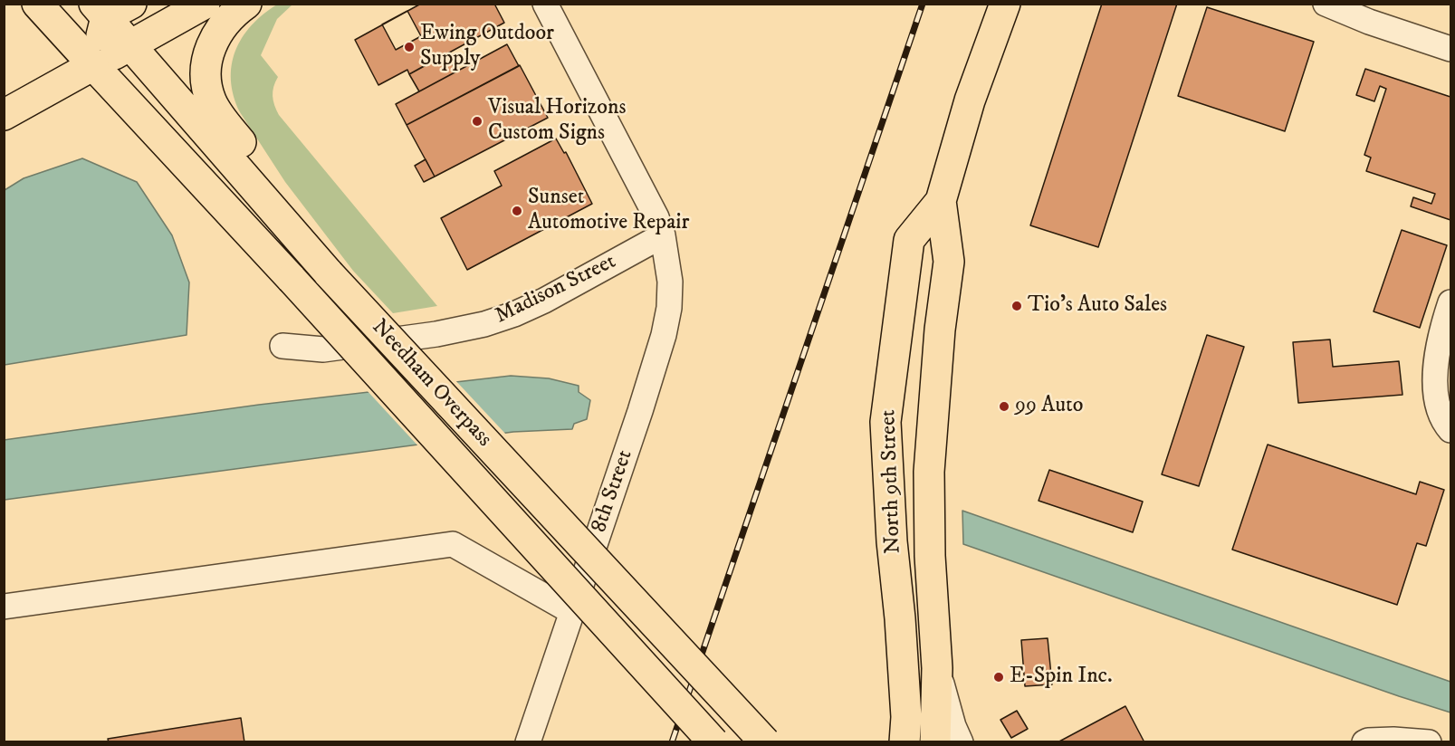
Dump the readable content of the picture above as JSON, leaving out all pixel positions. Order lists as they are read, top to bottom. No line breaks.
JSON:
{"streets":{"main road":["Needham Overpass","North 9th Street"],"street":["Madison Street","8th Street"]},"crossings":[["Madison Street","8th Street"]],"places":["Ewing Outdoor Supply","Visual Horizons Custom Signs","Sunset Automotive Repair","Tio's Auto Sales","99 Auto","E-Spin Inc."]}
